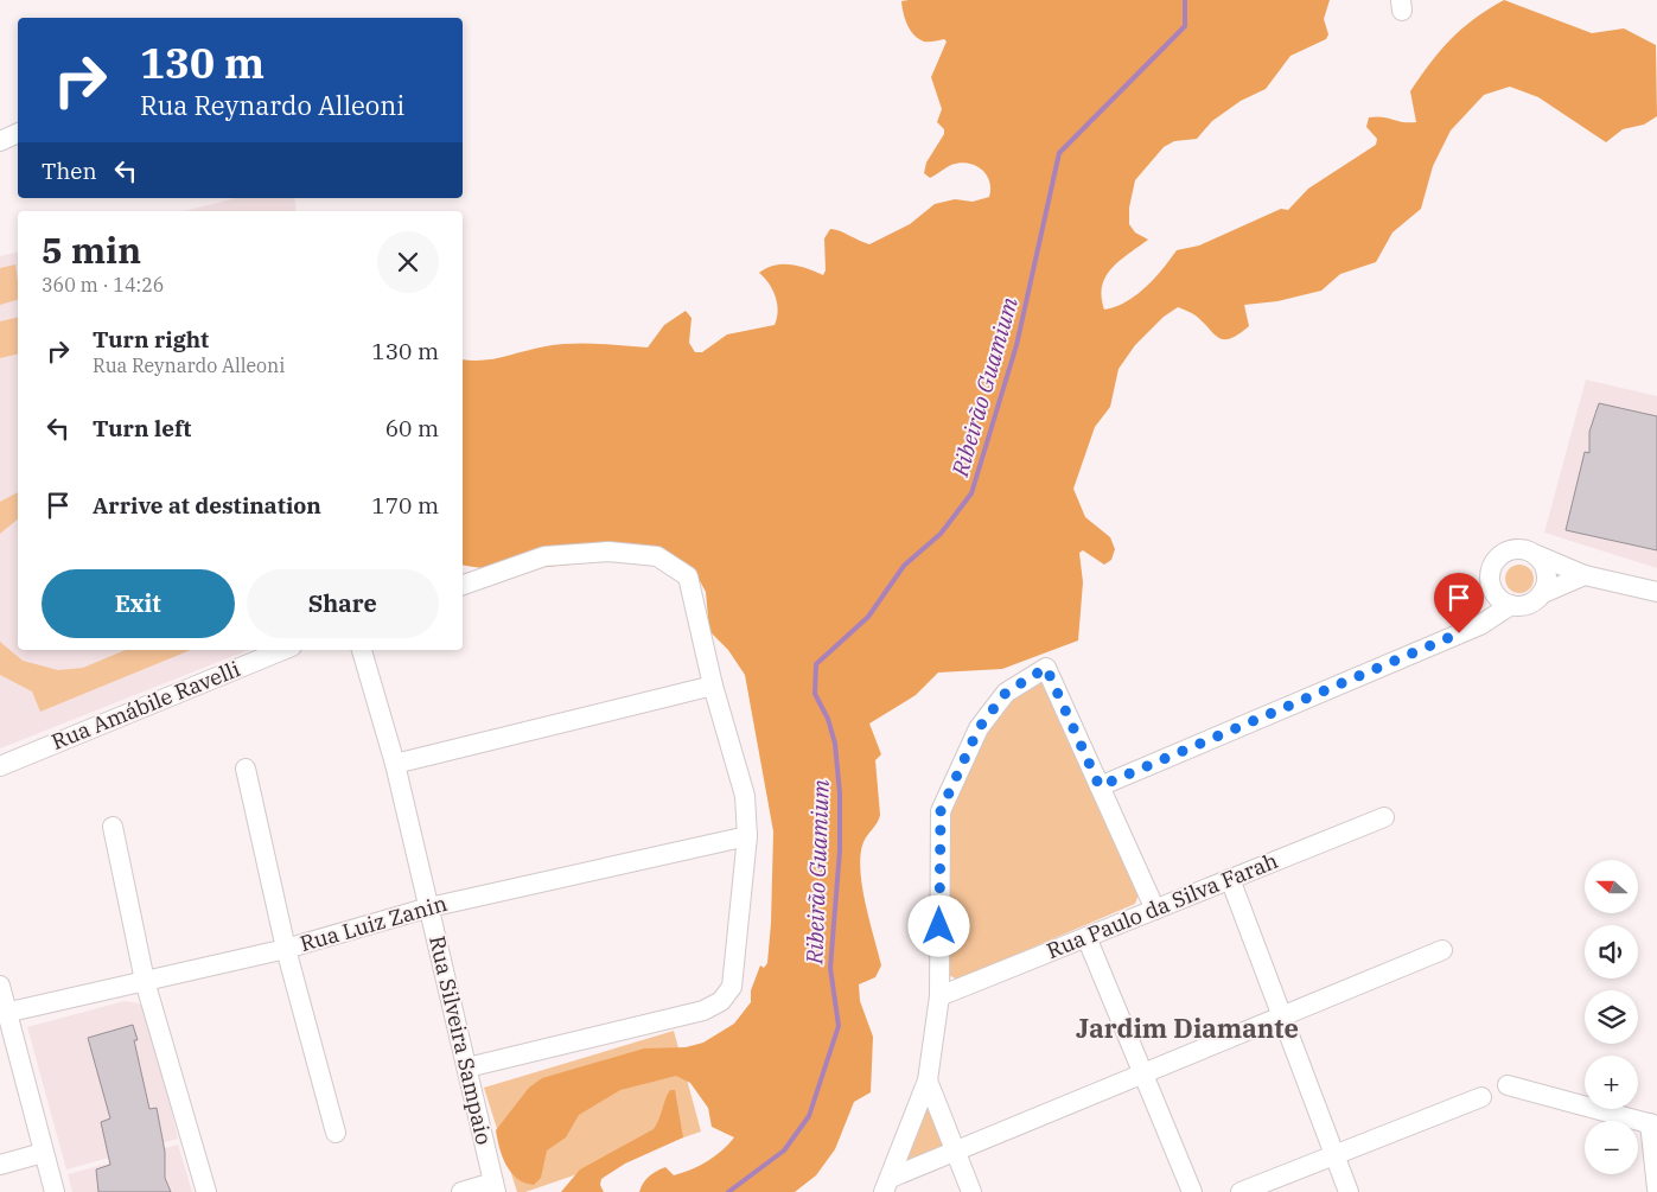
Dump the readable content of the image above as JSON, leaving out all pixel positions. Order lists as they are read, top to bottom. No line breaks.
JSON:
{"streets":{"street":["Rua Amábile Ravelli","Rua Paulo da Silva Farah","Rua Luiz Zanin","Rua Silveira Sampaio"]},"crossings":[["Rua Luiz Zanin","Rua Silveira Sampaio"]],"districts":["Jardim Diamante"],"water":["Ribeirão Guamium"],"north":"left","page":{"turn":["130 m","Rua Reynardo Alleoni"],"then":"Then","heading":["5 min","360 m · 14:26"],"list":[{"name":"Turn right","note":"Rua Reynardo Alleoni","value":"130 m"},{"name":"Turn left","value":"60 m"},{"name":"Arrive at destination","value":"170 m"}],"buttons":["Exit","Share"],"map_buttons":["+","−"]}}
